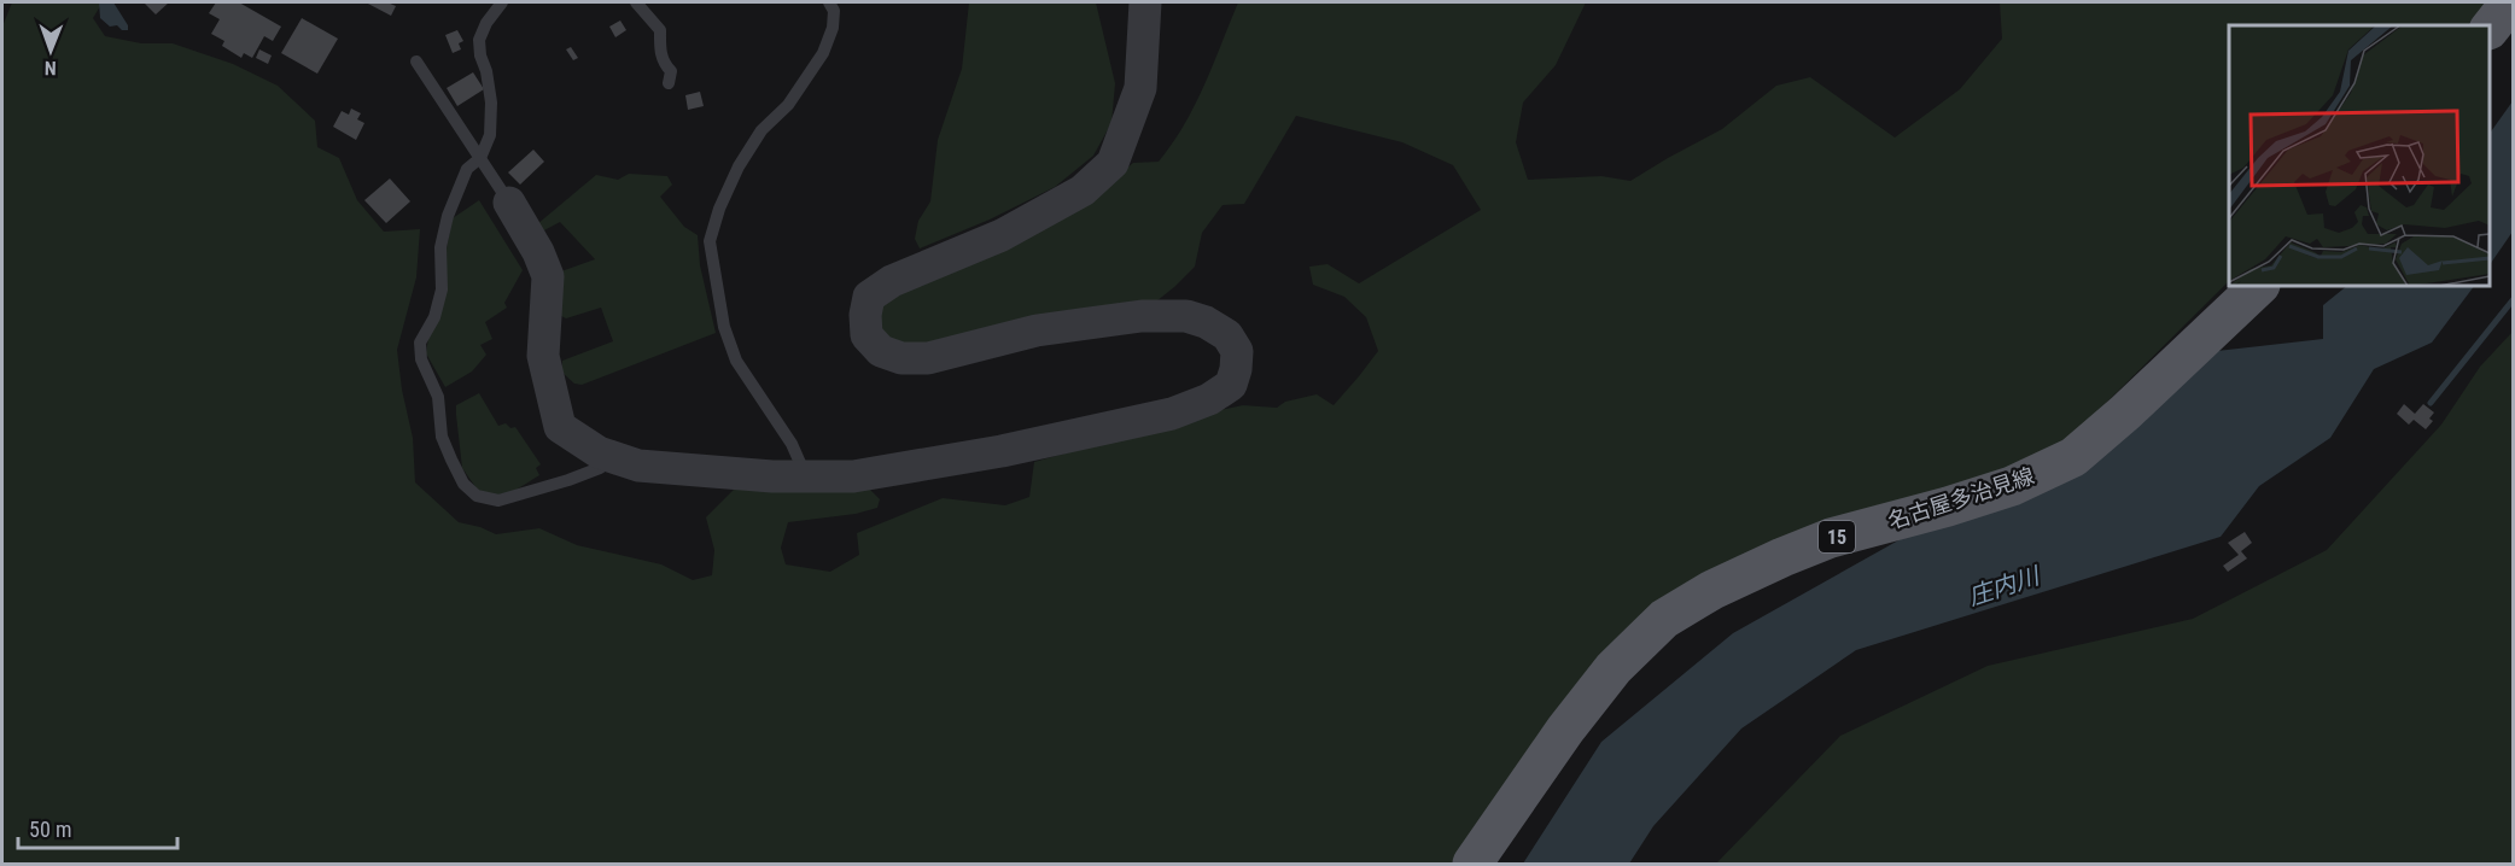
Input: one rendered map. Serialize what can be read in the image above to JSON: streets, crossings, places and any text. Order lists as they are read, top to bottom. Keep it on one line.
{"streets":{"main road":["名古屋多治見線","15"]},"water":["庄内川"],"scale_bar":"50 m","north":"bottom"}
